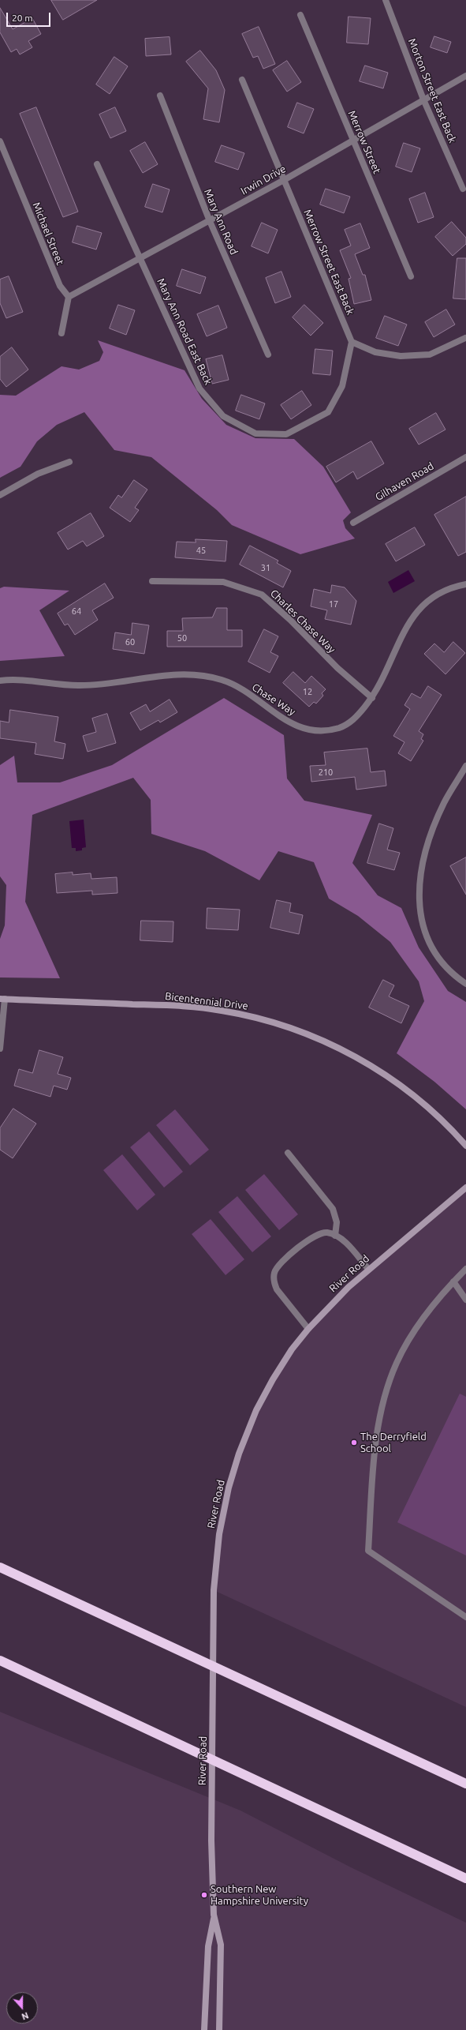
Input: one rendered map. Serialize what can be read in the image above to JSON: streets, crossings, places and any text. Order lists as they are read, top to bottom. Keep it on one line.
{"streets":{"street":["Morton Street East Back","Merrow Street","Irwin Drive","Mary Ann Road","Michael Street","Merrow Street East Back","Mary Ann Road East Back","Gilhaven Road","Charles Chase Way","Chase Way","Bicentennial Drive","River Road"]},"crossings":[["Morton Street East Back","Irwin Drive"],["Merrow Street","Irwin Drive"],["Irwin Drive","Mary Ann Road"],["Irwin Drive","Michael Street"],["Irwin Drive","Merrow Street East Back"],["Irwin Drive","Mary Ann Road East Back"],["Merrow Street East Back","Mary Ann Road East Back"],["Charles Chase Way","Chase Way"]],"places":["The Derryfield School","Southern New Hampshire University"],"house_numbers":["45","31","17","64","50","60","12","210"],"scale_bar":"20 m","north":"bottom"}
